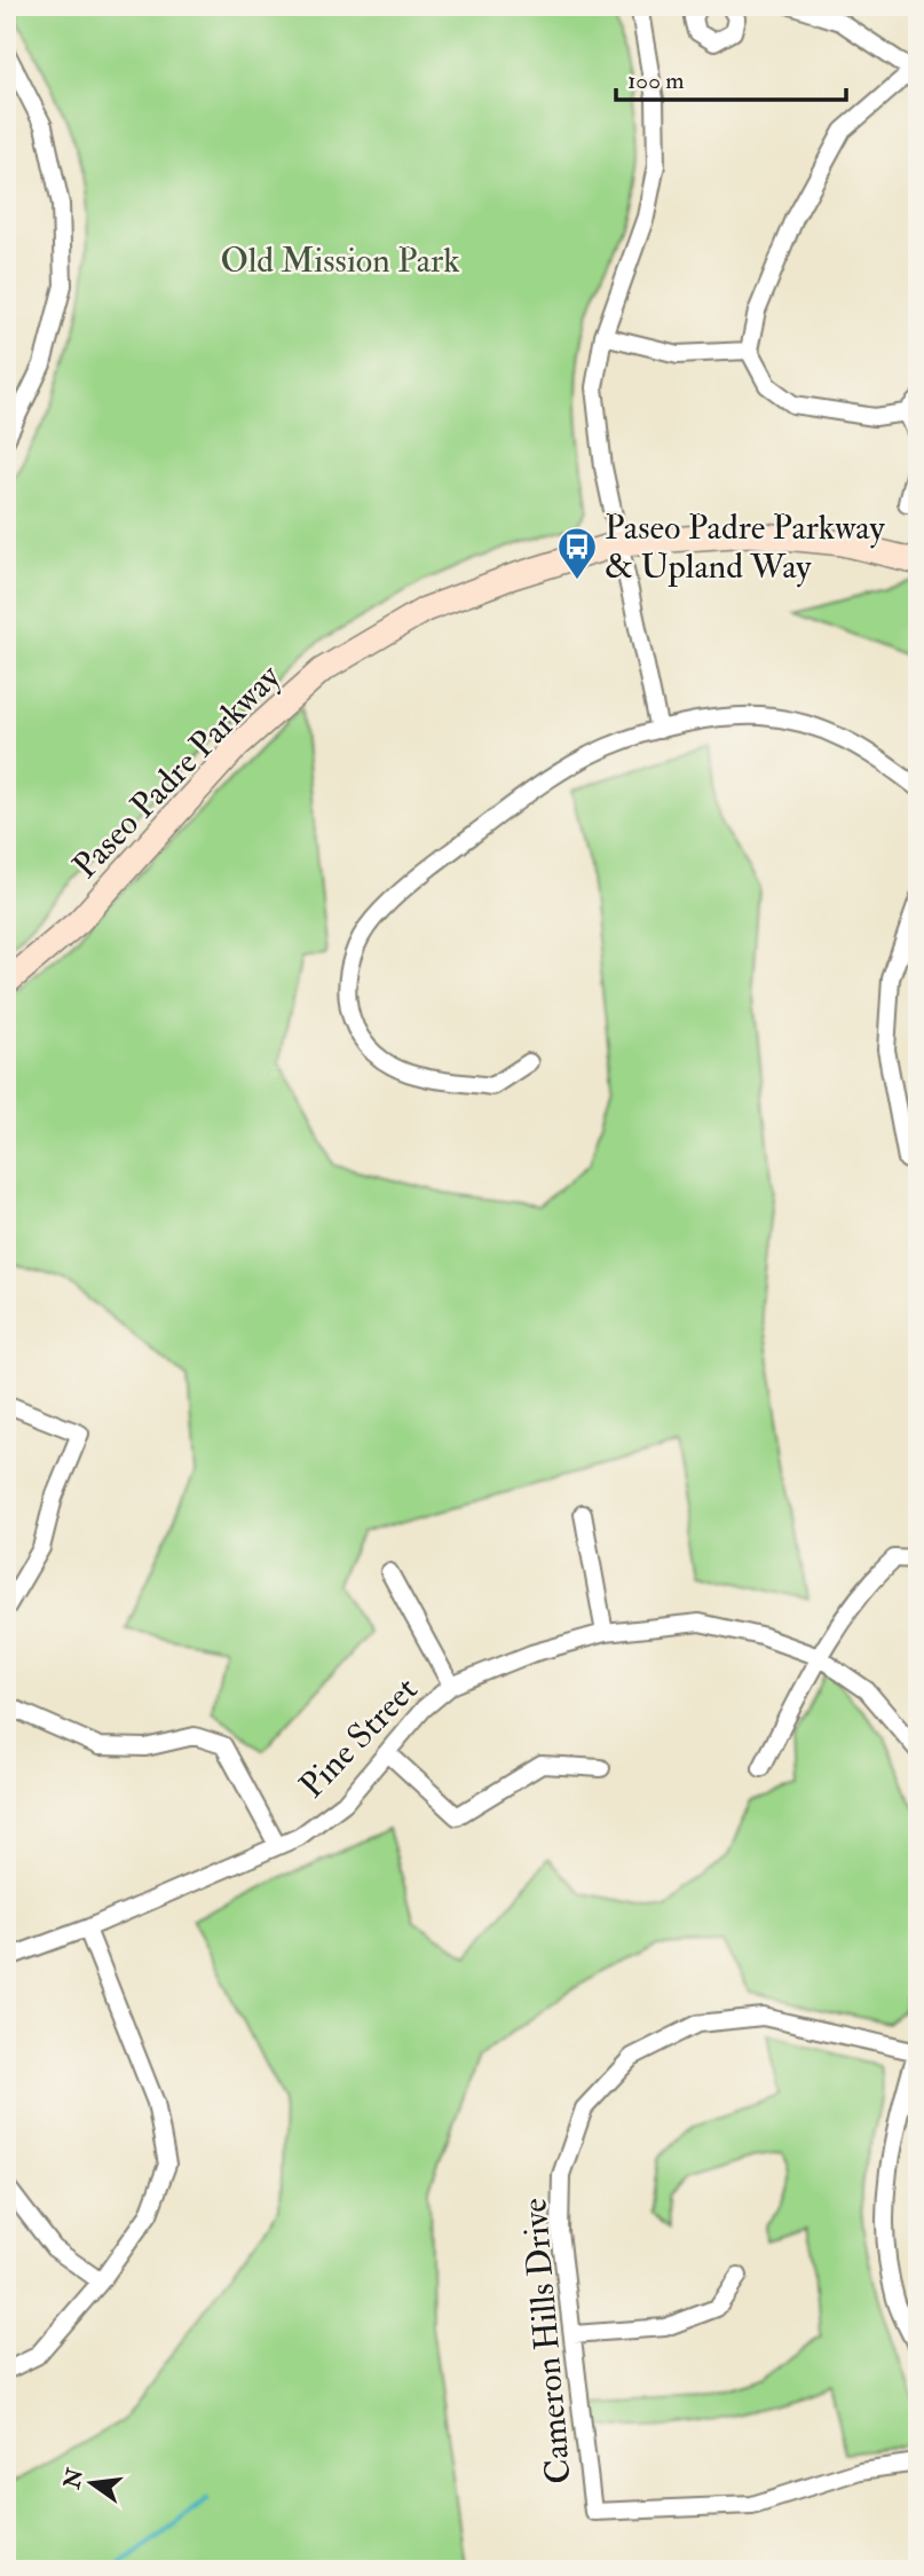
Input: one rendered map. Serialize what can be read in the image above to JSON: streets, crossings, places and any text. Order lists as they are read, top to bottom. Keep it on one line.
{"streets":{"main road":["Paseo Padre Parkway"],"street":["Pine Street","Cameron Hills Drive"]},"parks":["Old Mission Park"],"places":{"bus stop":["Paseo Padre Parkway & Upland Way"]},"scale_bar":"100 m","north":"left"}
